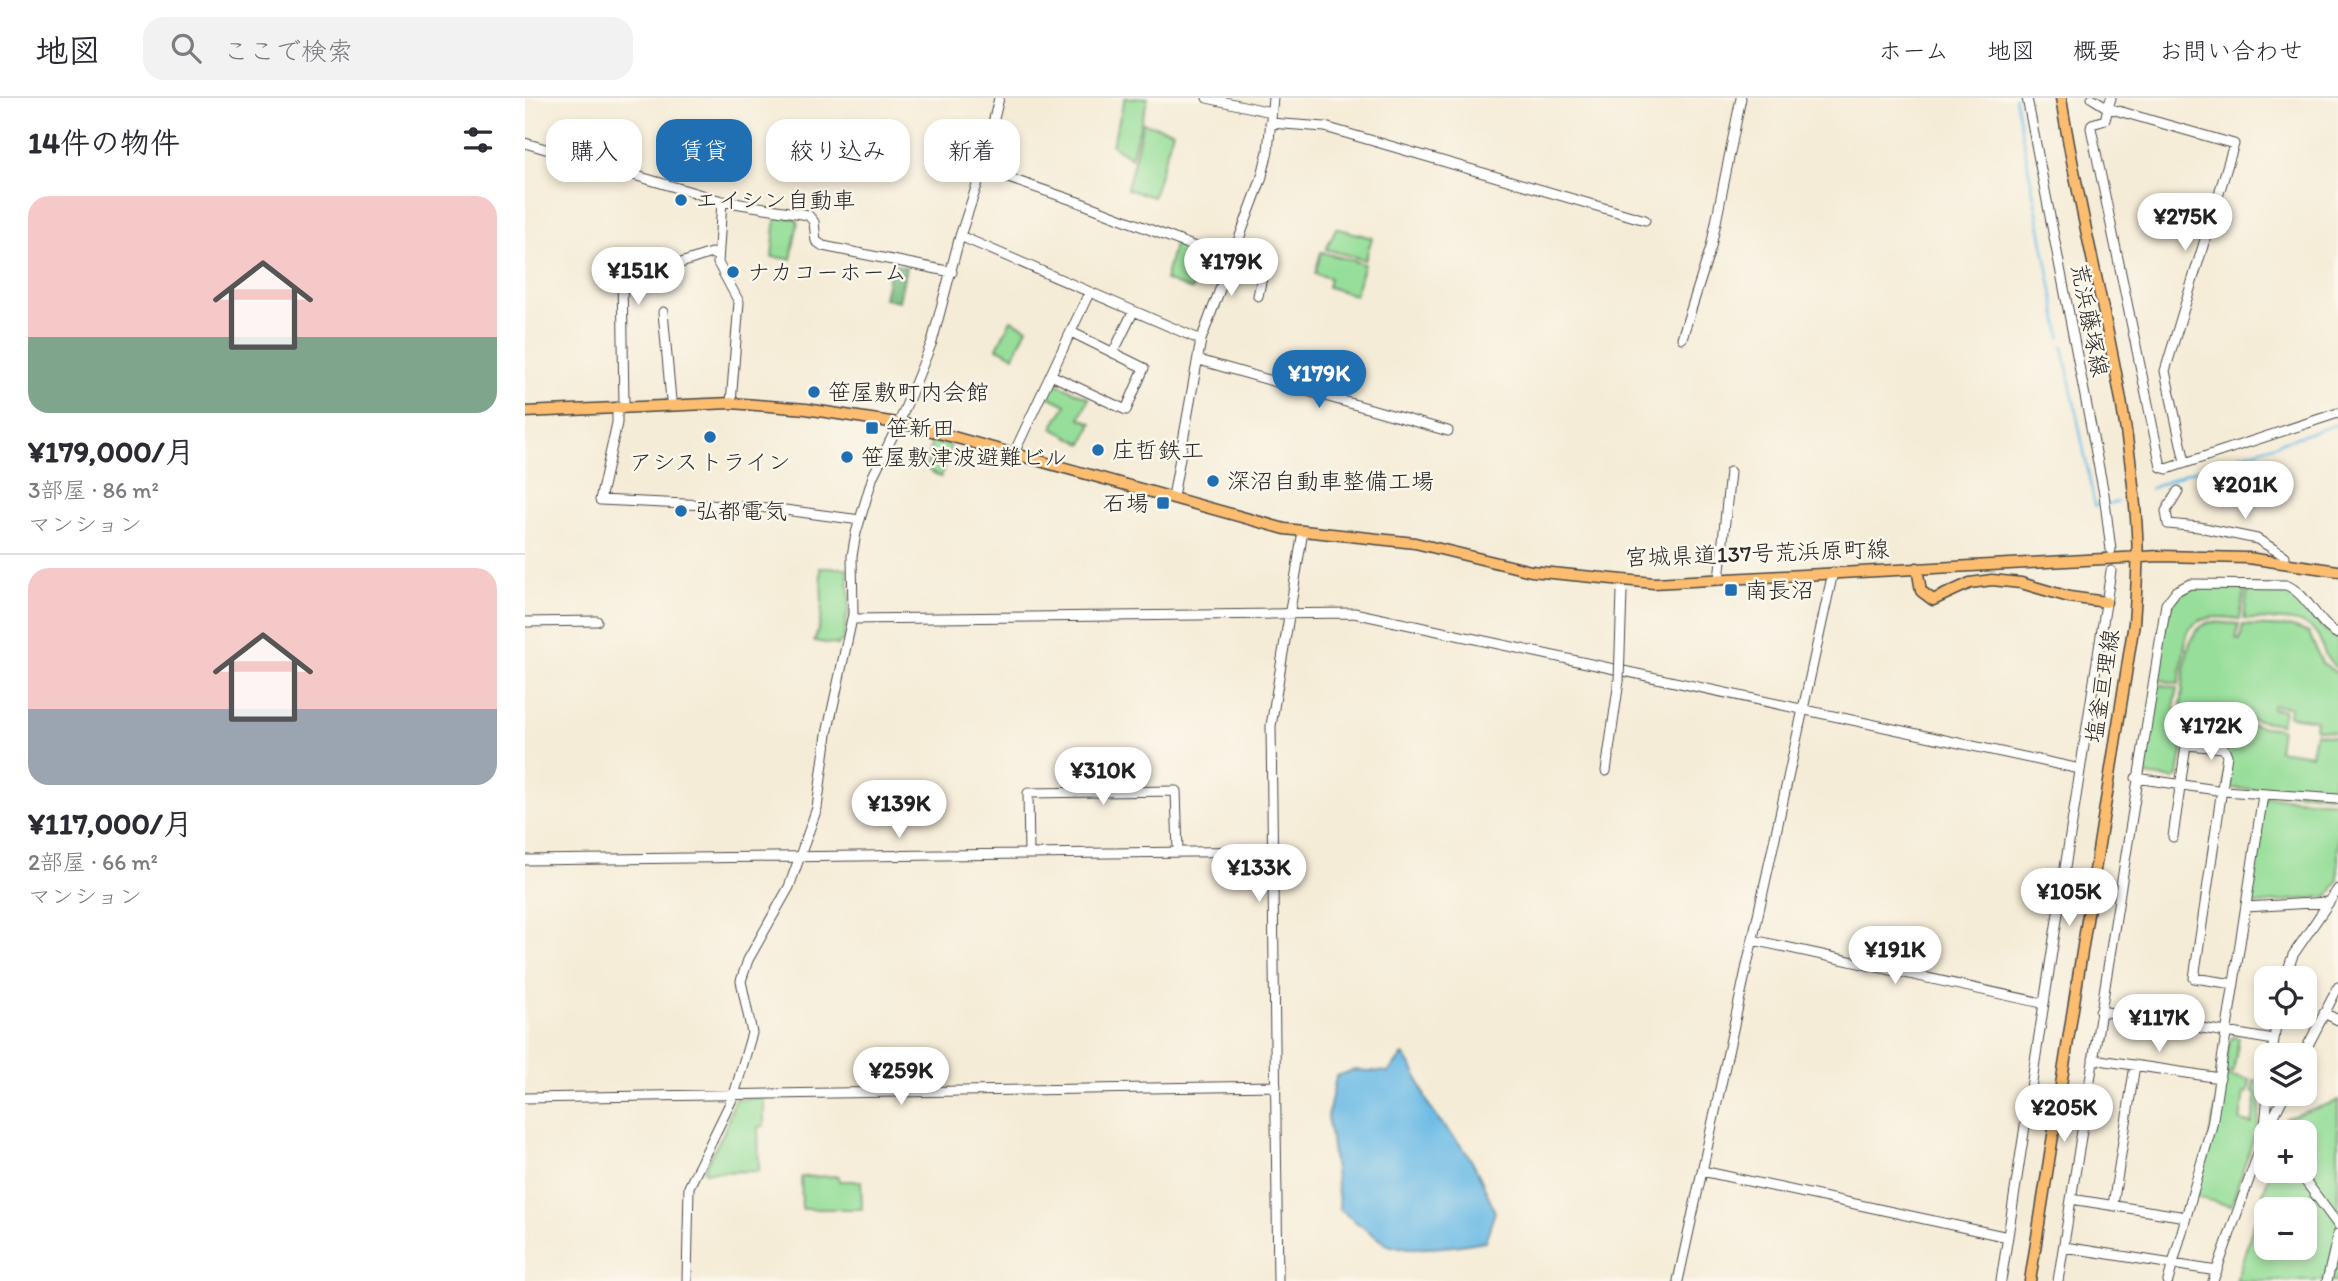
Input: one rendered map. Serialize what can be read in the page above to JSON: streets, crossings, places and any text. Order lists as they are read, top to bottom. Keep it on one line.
{"streets":{"main road":["宮城県道137号荒浜原町線","塩釜亘理線"],"street":["荒浜藤塚線"]},"crossings":[["宮城県道137号荒浜原町線","塩釜亘理線"]],"places":{"other":["エイシン自動車","ナカコーホーム","笹屋敷町内会館","アシストライン","庄哲鉄工","笹屋敷津波避難ビル","深沼自動車整備工場","弘都電気"],"transit":["笹新田","石場","南長沼"]},"page":{"header":"地図","search":"ここで検索","nav":["ホーム","地図","概要","お問い合わせ"],"heading":"14件の物件","chip":["購入","賃貸","絞り込み","新着"],"list":[{"name":"¥179,000/月","note":"3部屋 · 86 m² · マンション"},{"name":"¥117,000/月","note":"2部屋 · 66 m² · マンション"}],"price":["¥275K","¥179K","¥151K","¥179K","¥201K","¥172K","¥310K","¥139K","¥133K","¥105K","¥191K","¥117K","¥259K","¥205K"],"map_buttons":["+","−"]}}
